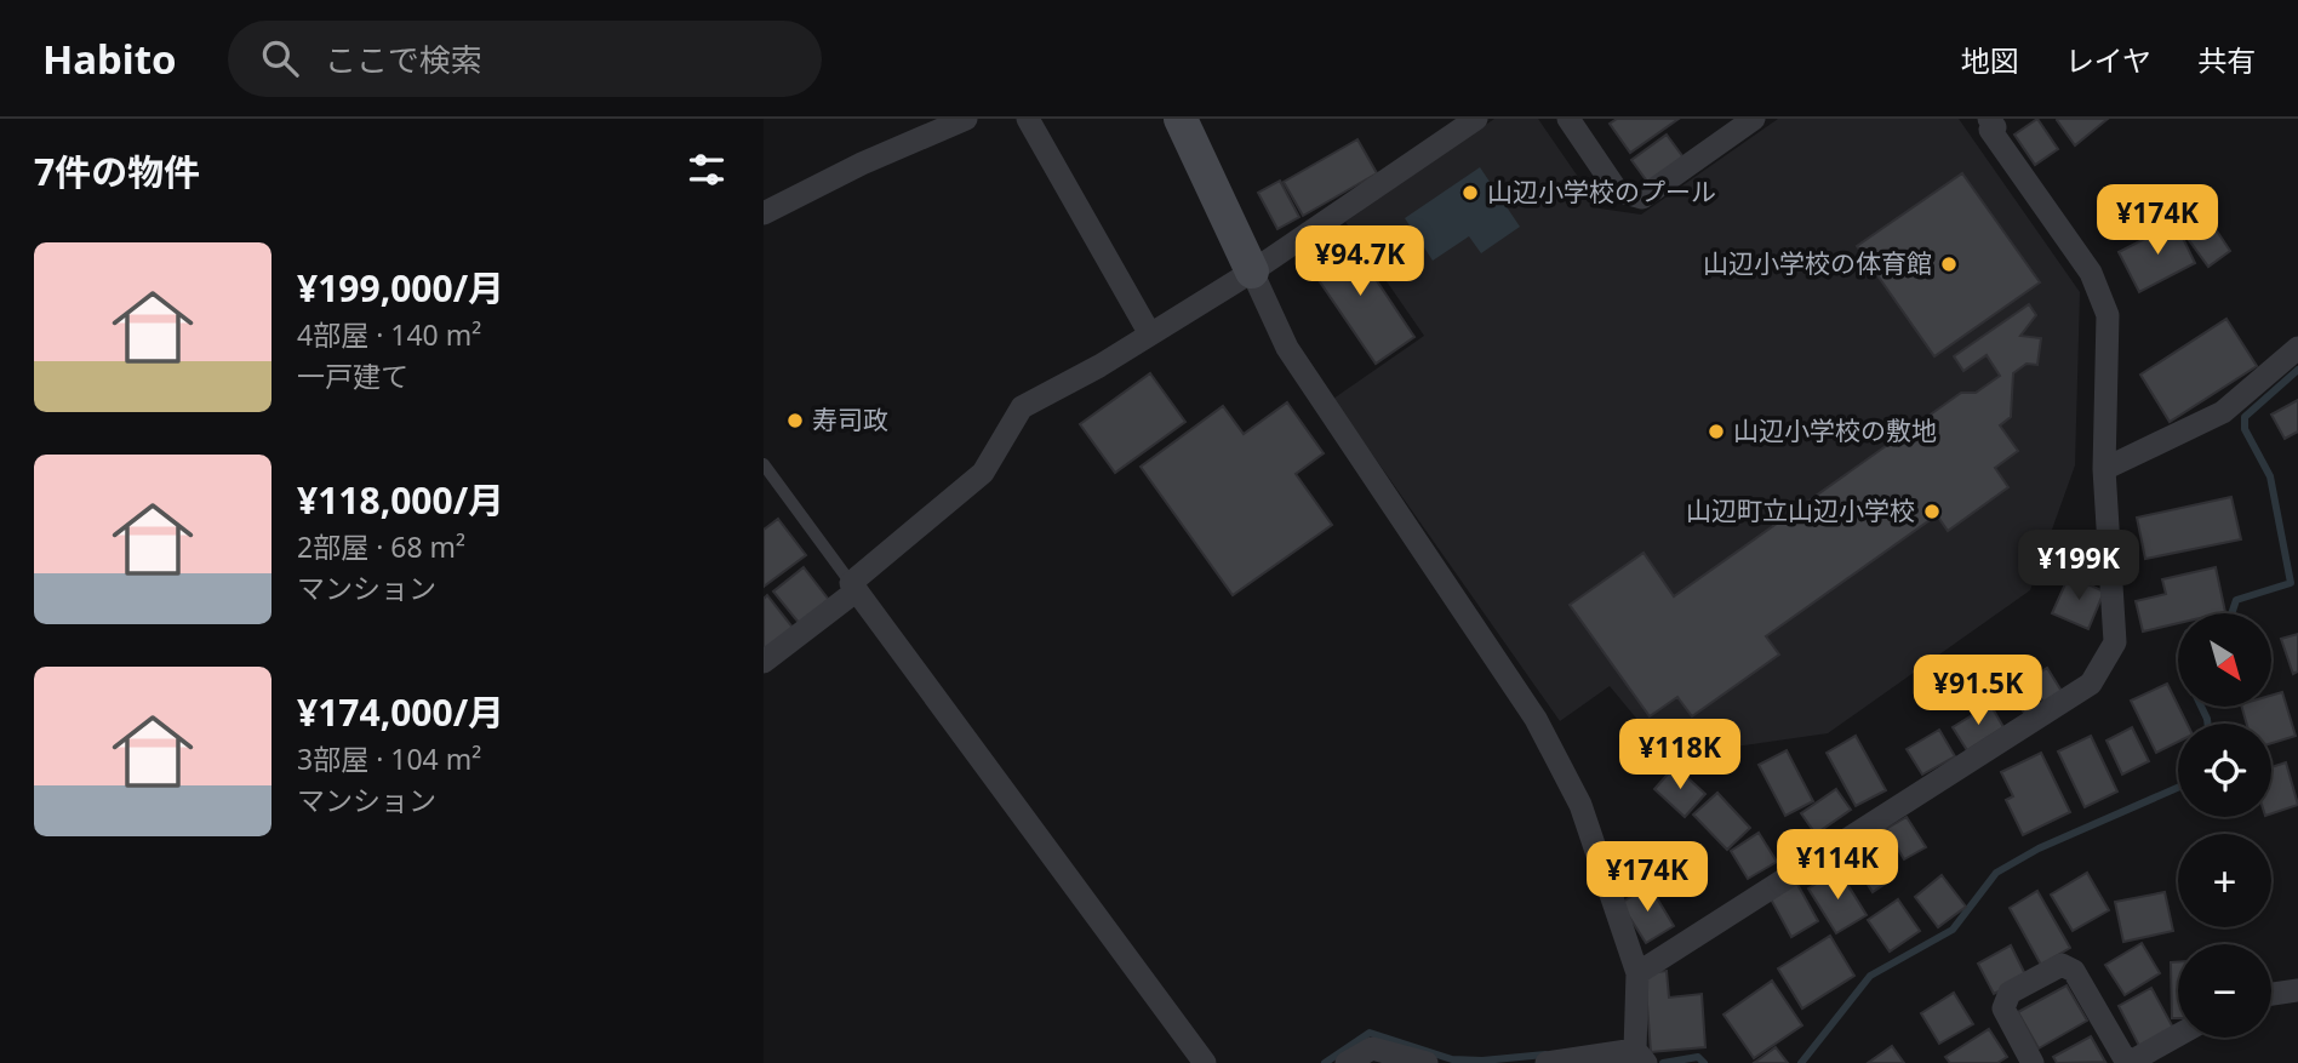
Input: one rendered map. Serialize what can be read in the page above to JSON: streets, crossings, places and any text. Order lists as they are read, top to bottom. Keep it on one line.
{"places":["山辺小学校のプール","山辺小学校の体育館","寿司政","山辺小学校の敷地","山辺町立山辺小学校"],"north":"bottom right","page":{"header":"Habito","search":"ここで検索","nav":["地図","レイヤ","共有"],"heading":"7件の物件","price":["¥174K","¥94.7K","¥199K","¥91.5K","¥118K","¥114K","¥174K"],"list":[{"name":"¥199,000/月","note":"4部屋 · 140 m² · 一戸建て"},{"name":"¥118,000/月","note":"2部屋 · 68 m² · マンション"},{"name":"¥174,000/月","note":"3部屋 · 104 m² · マンション"}],"map_buttons":["+","−"]}}
